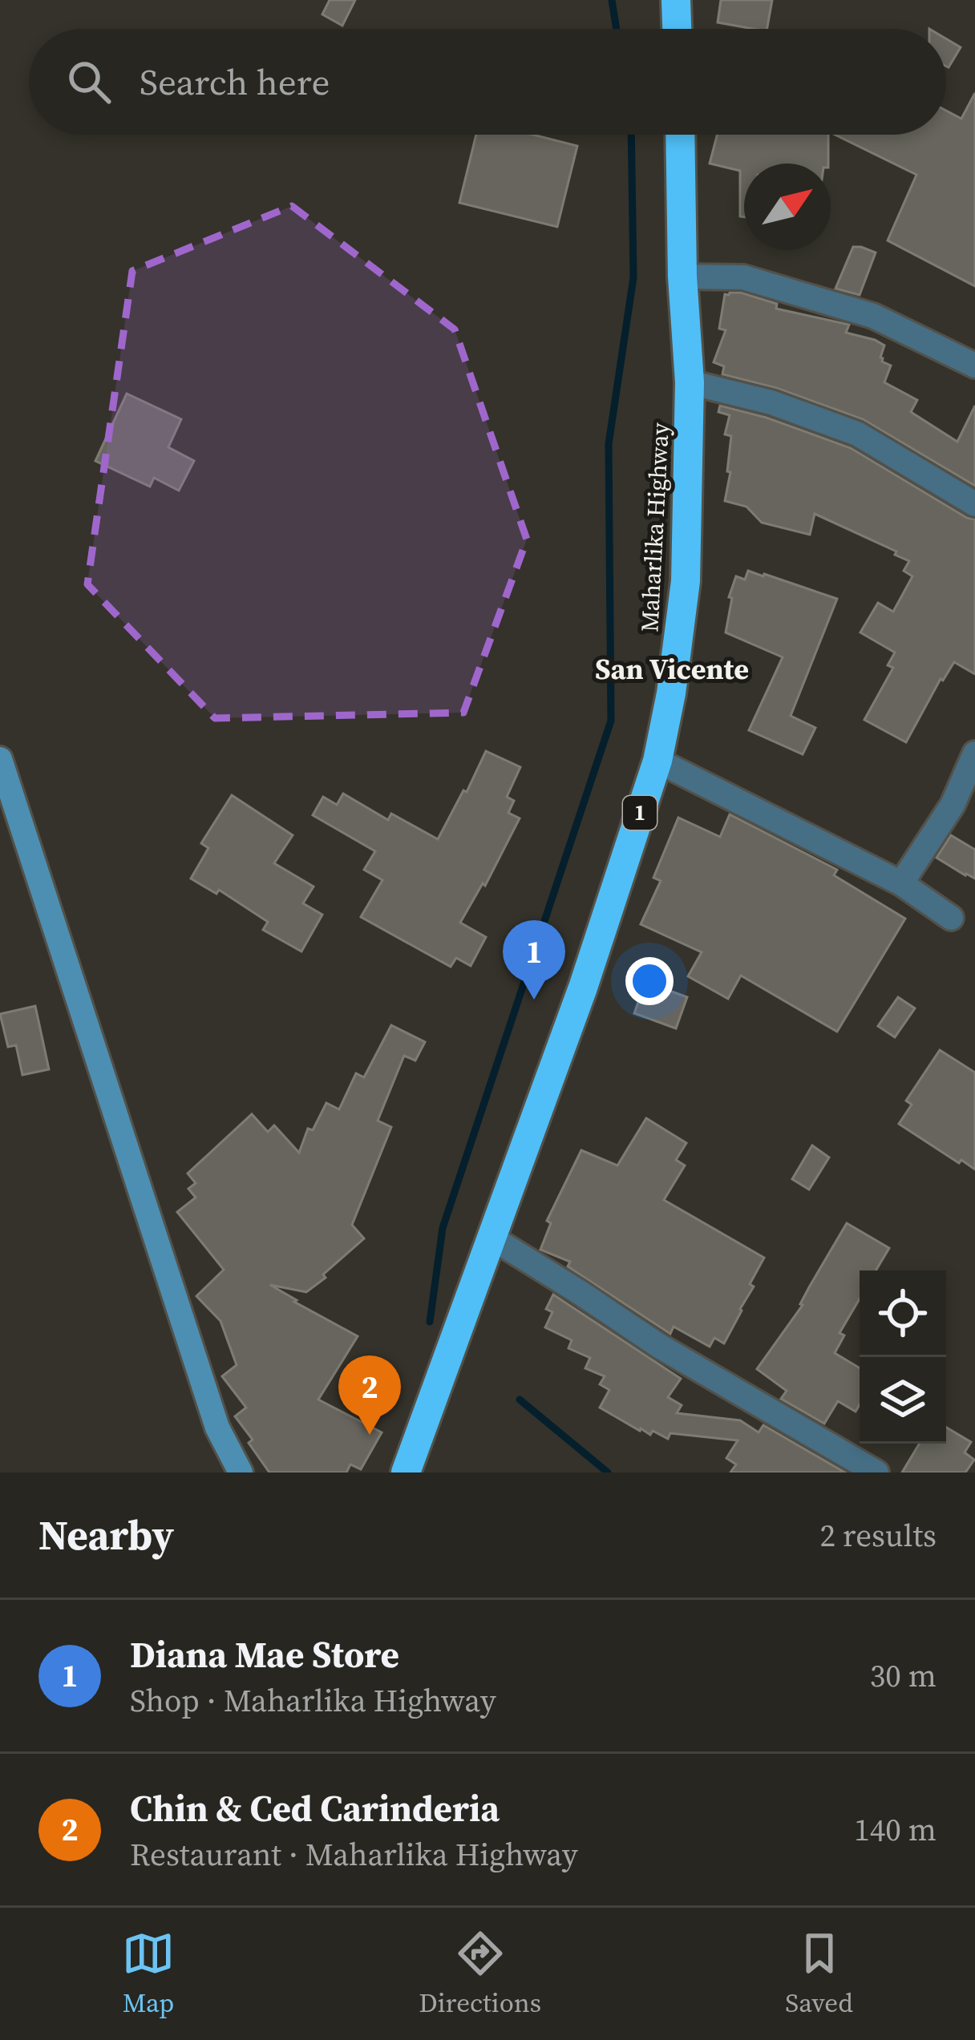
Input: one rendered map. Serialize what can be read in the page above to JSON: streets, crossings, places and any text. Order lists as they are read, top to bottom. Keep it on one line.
{"streets":{"highway":["Maharlika Highway","1"]},"districts":["San Vicente"],"north":"top right","page":{"search":"Search here","pins":["1","2"],"heading":["Nearby","2 results"],"list":[{"mark":"1","name":"Diana Mae Store","note":"Shop · Maharlika Highway","value":"30 m"},{"mark":"2","name":"Chin & Ced Carinderia","note":"Restaurant · Maharlika Highway","value":"140 m"}],"nav":["Map","Directions","Saved"]}}
